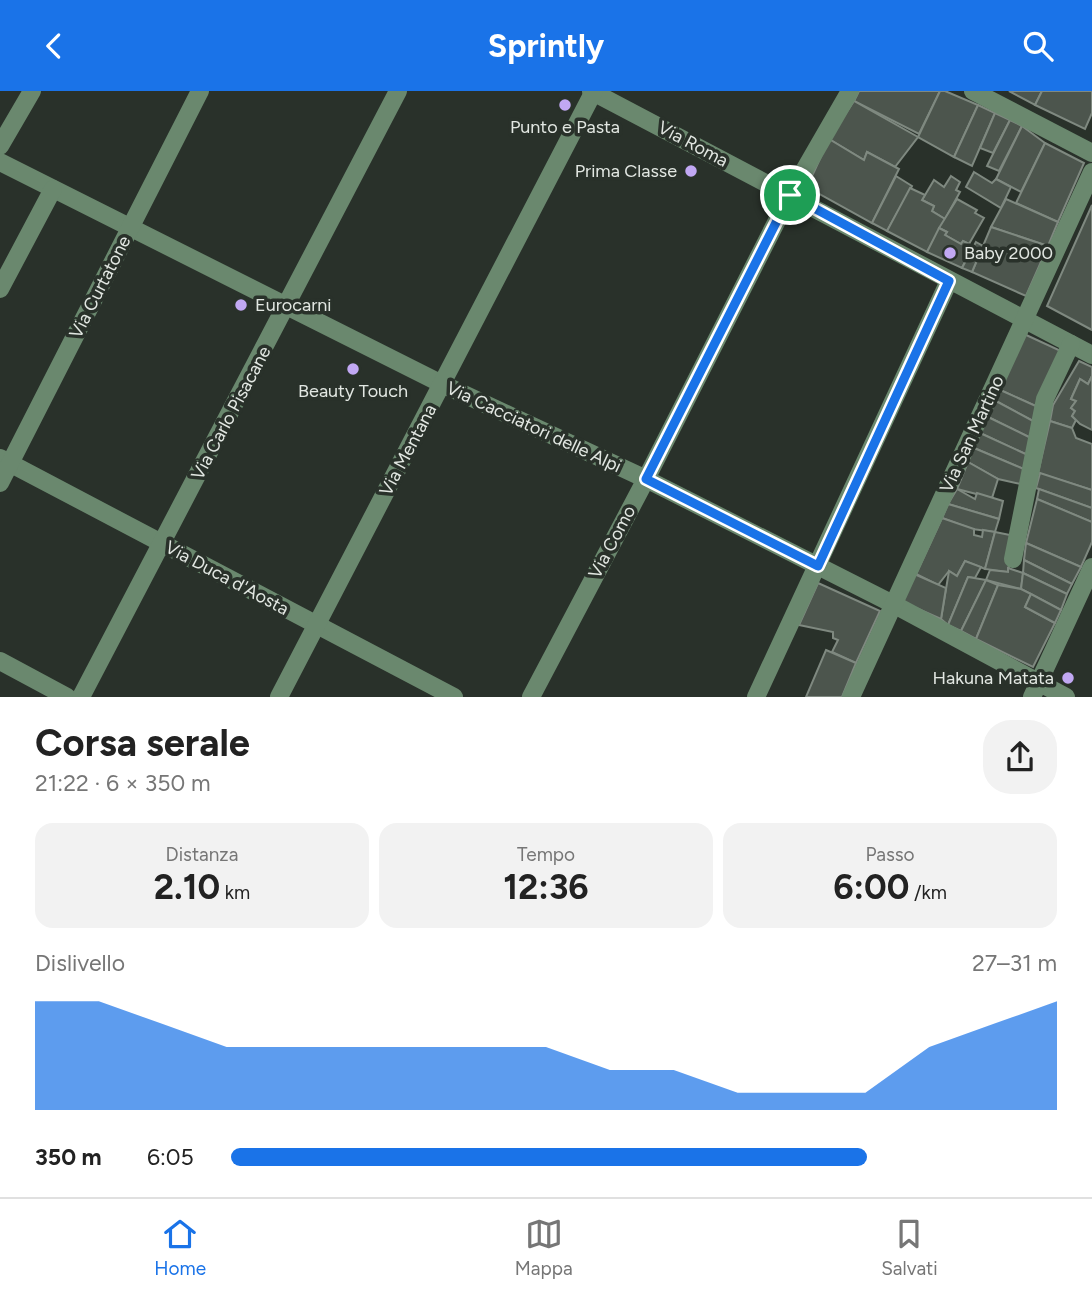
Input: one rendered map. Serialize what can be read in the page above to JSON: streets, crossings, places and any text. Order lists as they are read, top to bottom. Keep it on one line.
{"streets":{"street":["Via Roma","Via Curtatone","Via Carlo Pisacane","Via Cacciatori delle Alpi","Via San Martino","Via Mentana","Via Como","Via Duca d'Aosta"]},"crossings":[["Via Roma","Via San Martino"],["Via Roma","Via Mentana"],["Via Roma","Via Como"],["Via Curtatone","Via Cacciatori delle Alpi"],["Via Curtatone","Via Duca d'Aosta"],["Via Carlo Pisacane","Via Cacciatori delle Alpi"],["Via Carlo Pisacane","Via Duca d'Aosta"],["Via Cacciatori delle Alpi","Via San Martino"],["Via Cacciatori delle Alpi","Via Mentana"],["Via Cacciatori delle Alpi","Via Como"],["Via Mentana","Via Duca d'Aosta"]],"places":["Punto e Pasta","Prima Classe","Baby 2000","Eurocarni","Beauty Touch","Hakuna Matata"],"page":{"header":"Sprintly","heading":["Corsa serale","21:22 · 6 × 350 m"],"stats":[["Distanza","2.10 km"],["Tempo","12:36"],["Passo","6:00 /km"]],"chart":["Dislivello","27–31 m"],"list":[{"name":"350 m","note":"6:05"}],"tabs":["Home","Mappa","Salvati"]}}
